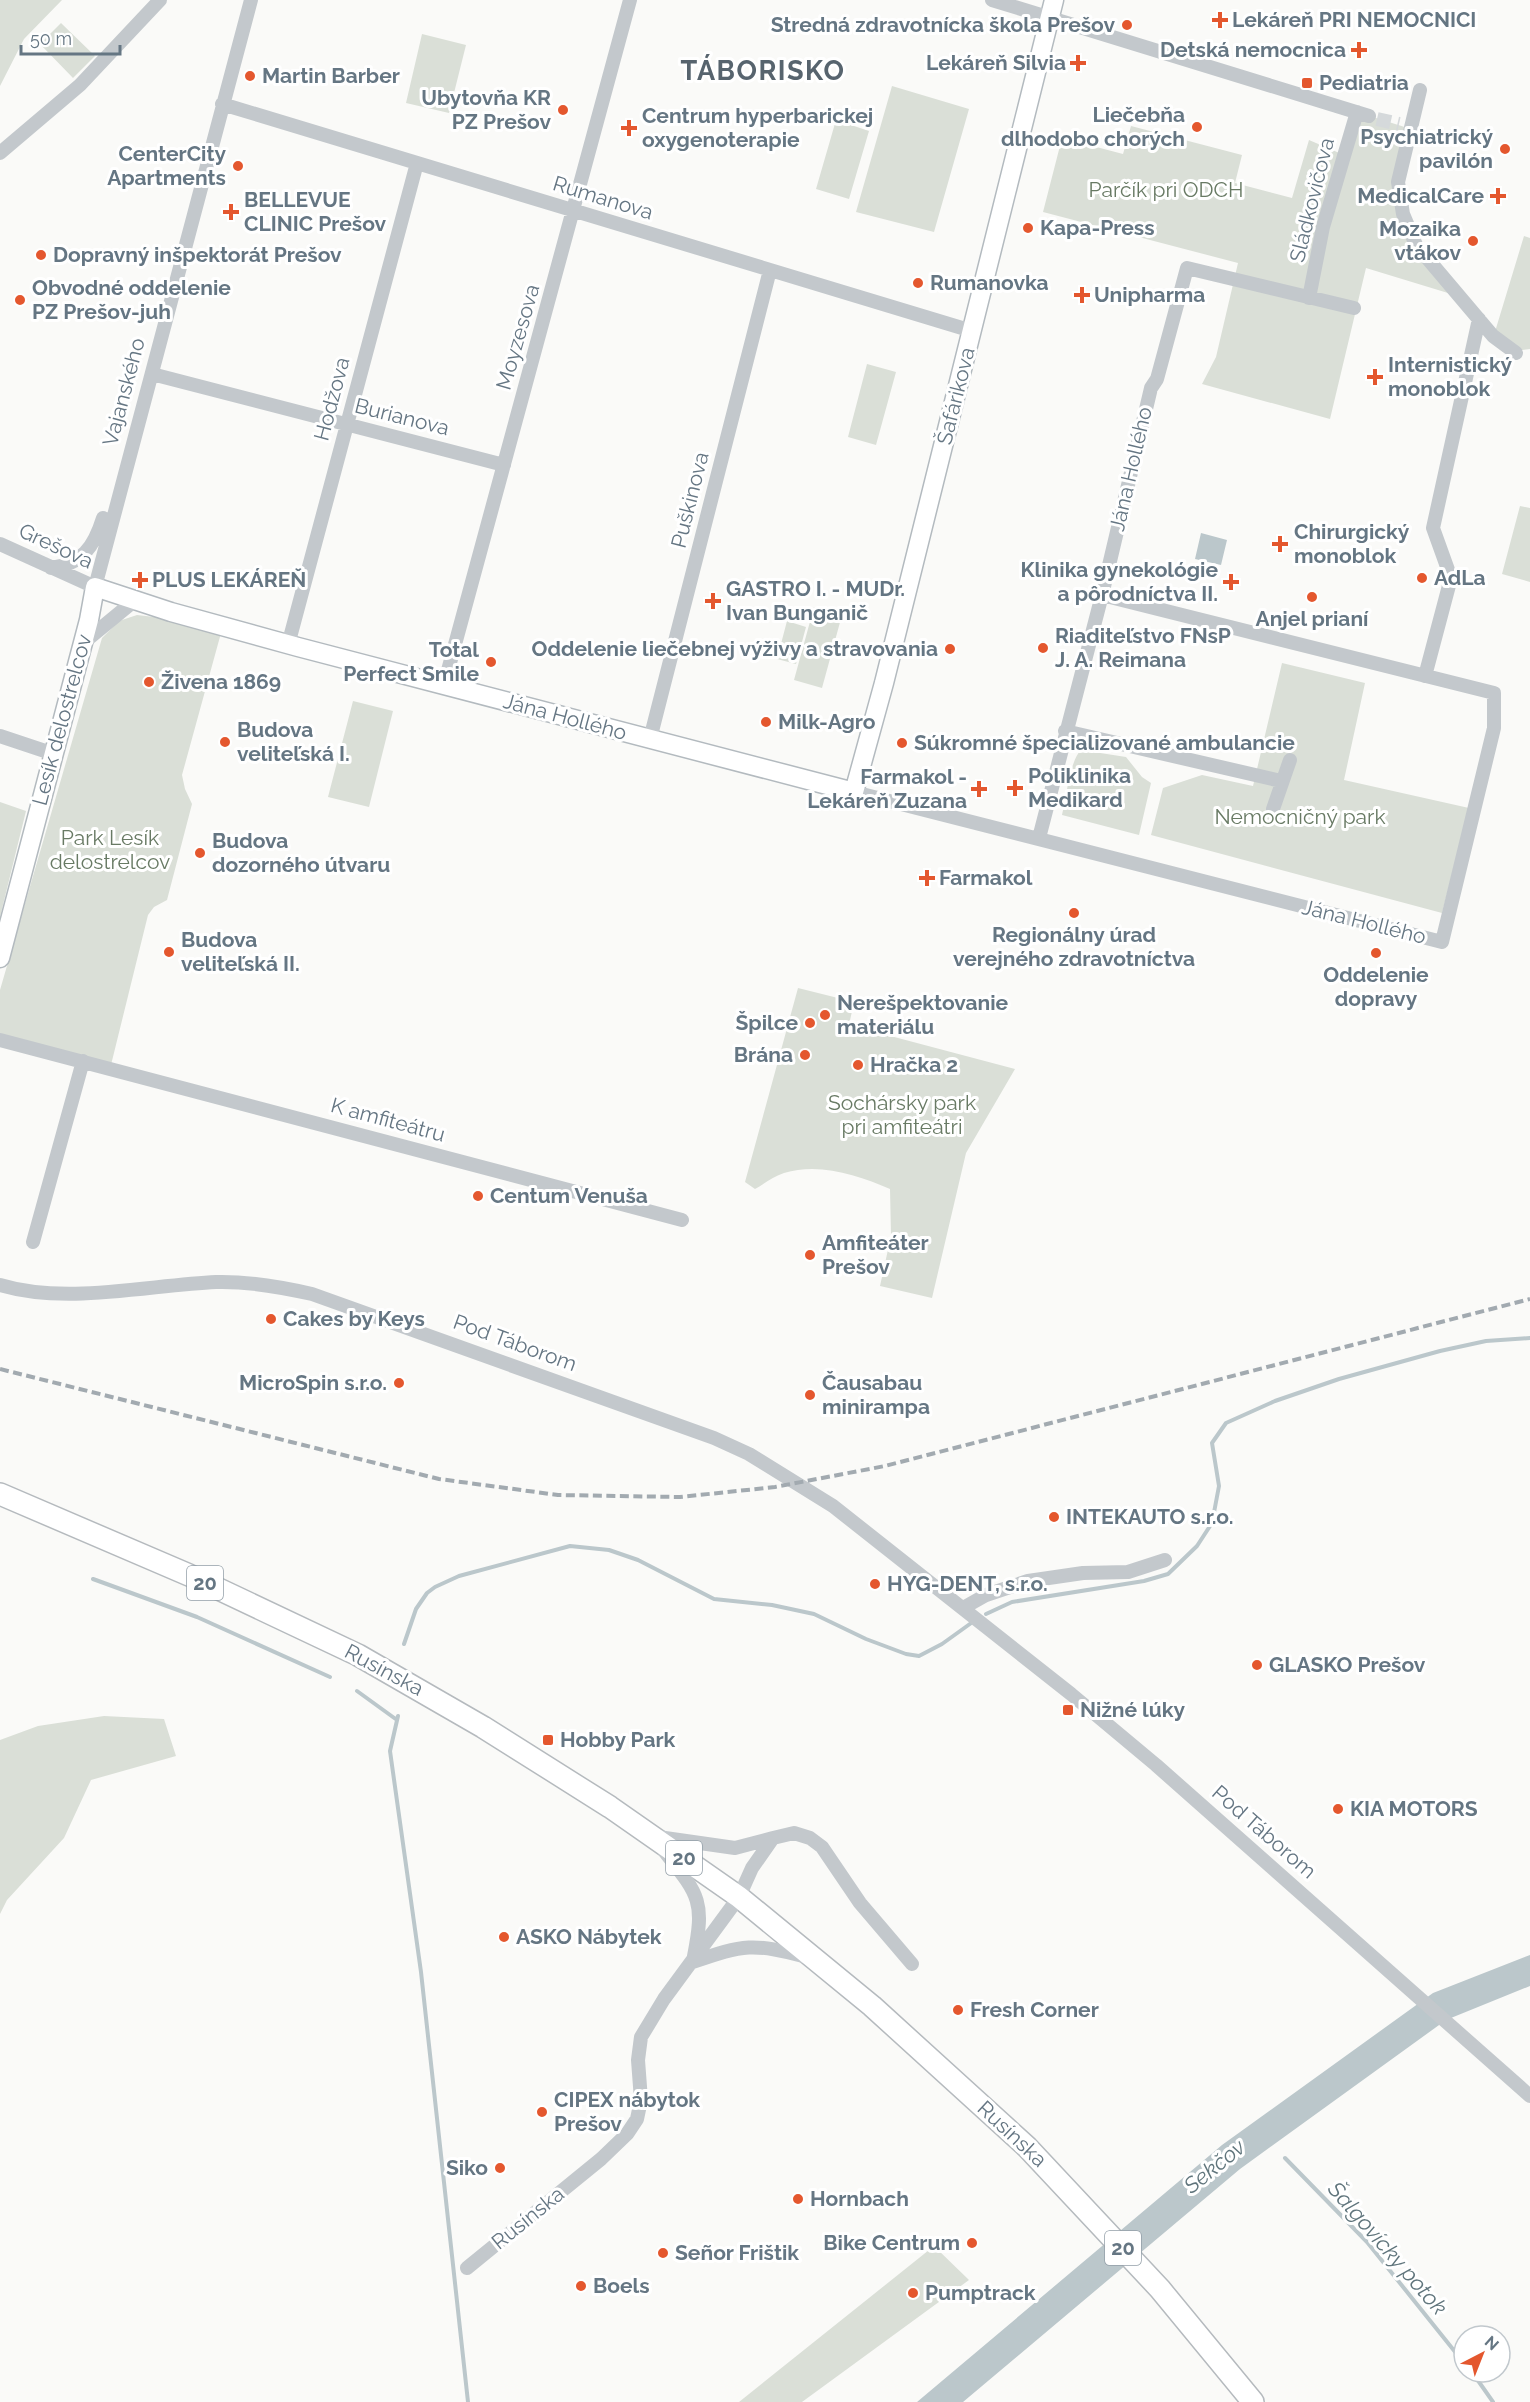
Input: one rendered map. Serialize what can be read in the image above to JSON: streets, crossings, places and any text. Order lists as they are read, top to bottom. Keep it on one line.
{"streets":{"main road":["20","Rusínska"],"street":["Rumanova","Sládkovičova","Moyzesova","Vajanského","Šafárikova","Hodžova","Burianova","Jána Hollého","Puškinova","Grešova","Lesík delostrelcov","K amfiteátru","Pod Táborom"]},"crossings":[["Rumanova","Moyzesova"],["Rumanova","Vajanského"],["Rumanova","Šafárikova"],["Rumanova","Hodžova"],["Rumanova","Puškinova"],["Sládkovičova","Šafárikova"],["Sládkovičova","Jána Hollého"],["Moyzesova","Burianova"],["Moyzesova","Jána Hollého"],["Vajanského","Burianova"],["Vajanského","Jána Hollého"],["Vajanského","Grešova"],["Vajanského","Lesík delostrelcov"],["Šafárikova","Jána Hollého"],["Hodžova","Burianova"],["Hodžova","Jána Hollého"],["Jána Hollého","Puškinova"],["Jána Hollého","Grešova"],["Jána Hollého","Lesík delostrelcov"],["Grešova","Lesík delostrelcov"]],"districts":["TÁBORISKO"],"water":["Sekčov","Šalgovícky potok"],"parks":["Parčík pri ODCH","Nemocničný park","Park Lesík delostrelcov","Sochársky park pri amfiteátri"],"places":{"health":["Lekáreň PRI NEMOCNICI","Detská nemocnica","Lekáreň Silvia","Centrum hyperbarickej oxygenoterapie","MedicalCare","BELLEVUE CLINIC Prešov","Unipharma","Internistický monoblok","Chirurgický monoblok","PLUS LEKÁREŇ","Klinika gynekológie a pôrodníctva II.","GASTRO I. - MUDr. Ivan Bunganič","Poliklinika Medikard","Farmakol - Lekáreň Zuzana","Farmakol"],"other":["Stredná zdravotnícka škola Prešov","Martin Barber","Ubytovňa KR PZ Prešov","Liečebňa dlhodobo chorých","Psychiatrický pavilón","CenterCity Apartments","Kapa-Press","Mozaika vtákov","Dopravný inšpektorát Prešov","Rumanovka","Obvodné oddelenie PZ Prešov-juh","AdLa","Anjel prianí","Riaditeľstvo FNsP J. A. Reimana","Oddelenie liečebnej výživy a stravovania","Total Perfect Smile","Živena 1869","Milk-Agro","Budova veliteľská I.","Súkromné špecializované ambulancie","Budova dozorného útvaru","Regionálny úrad verejného zdravotníctva","Budova veliteľská II.","Oddelenie dopravy","Nerešpektovanie materiálu","Špilce","Brána","Hračka 2","Centum Venuša","Amfiteáter Prešov","Cakes by Keys","MicroSpin s.r.o.","Čausabau minirampa","INTEKAUTO s.r.o.","HYG-DENT, s.r.o.","GLASKO Prešov","KIA MOTORS","ASKO Nábytek","Fresh Corner","CIPEX nábytok Prešov","Siko","Hornbach","Bike Centrum","Señor Frištik","Boels","Pumptrack"],"transit":["Pediatria","Nižné lúky","Hobby Park"]},"scale_bar":"50 m","north":"top right"}
